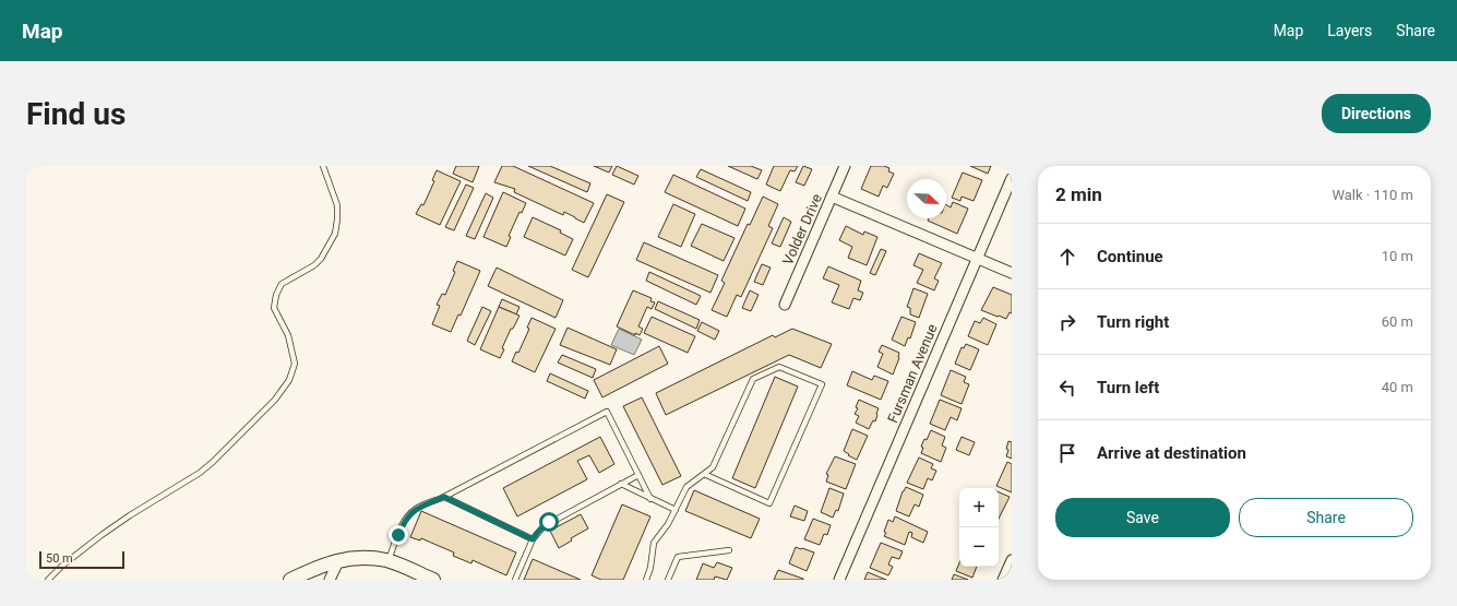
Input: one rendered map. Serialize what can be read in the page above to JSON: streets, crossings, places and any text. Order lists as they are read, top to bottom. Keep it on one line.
{"streets":{"street":["Volder Drive","Fursman Avenue"]},"scale_bar":"50 m","north":"bottom right","page":{"header":"Map","nav":["Map","Layers","Share"],"buttons":["Directions",["Save","Share"]],"title":"Find us","heading":["2 min","Walk · 110 m"],"list":[["Continue","10 m"],["Turn right","60 m"],["Turn left","40 m"],"Arrive at destination"],"map_buttons":["+","−"],"scale":"50 m"}}
